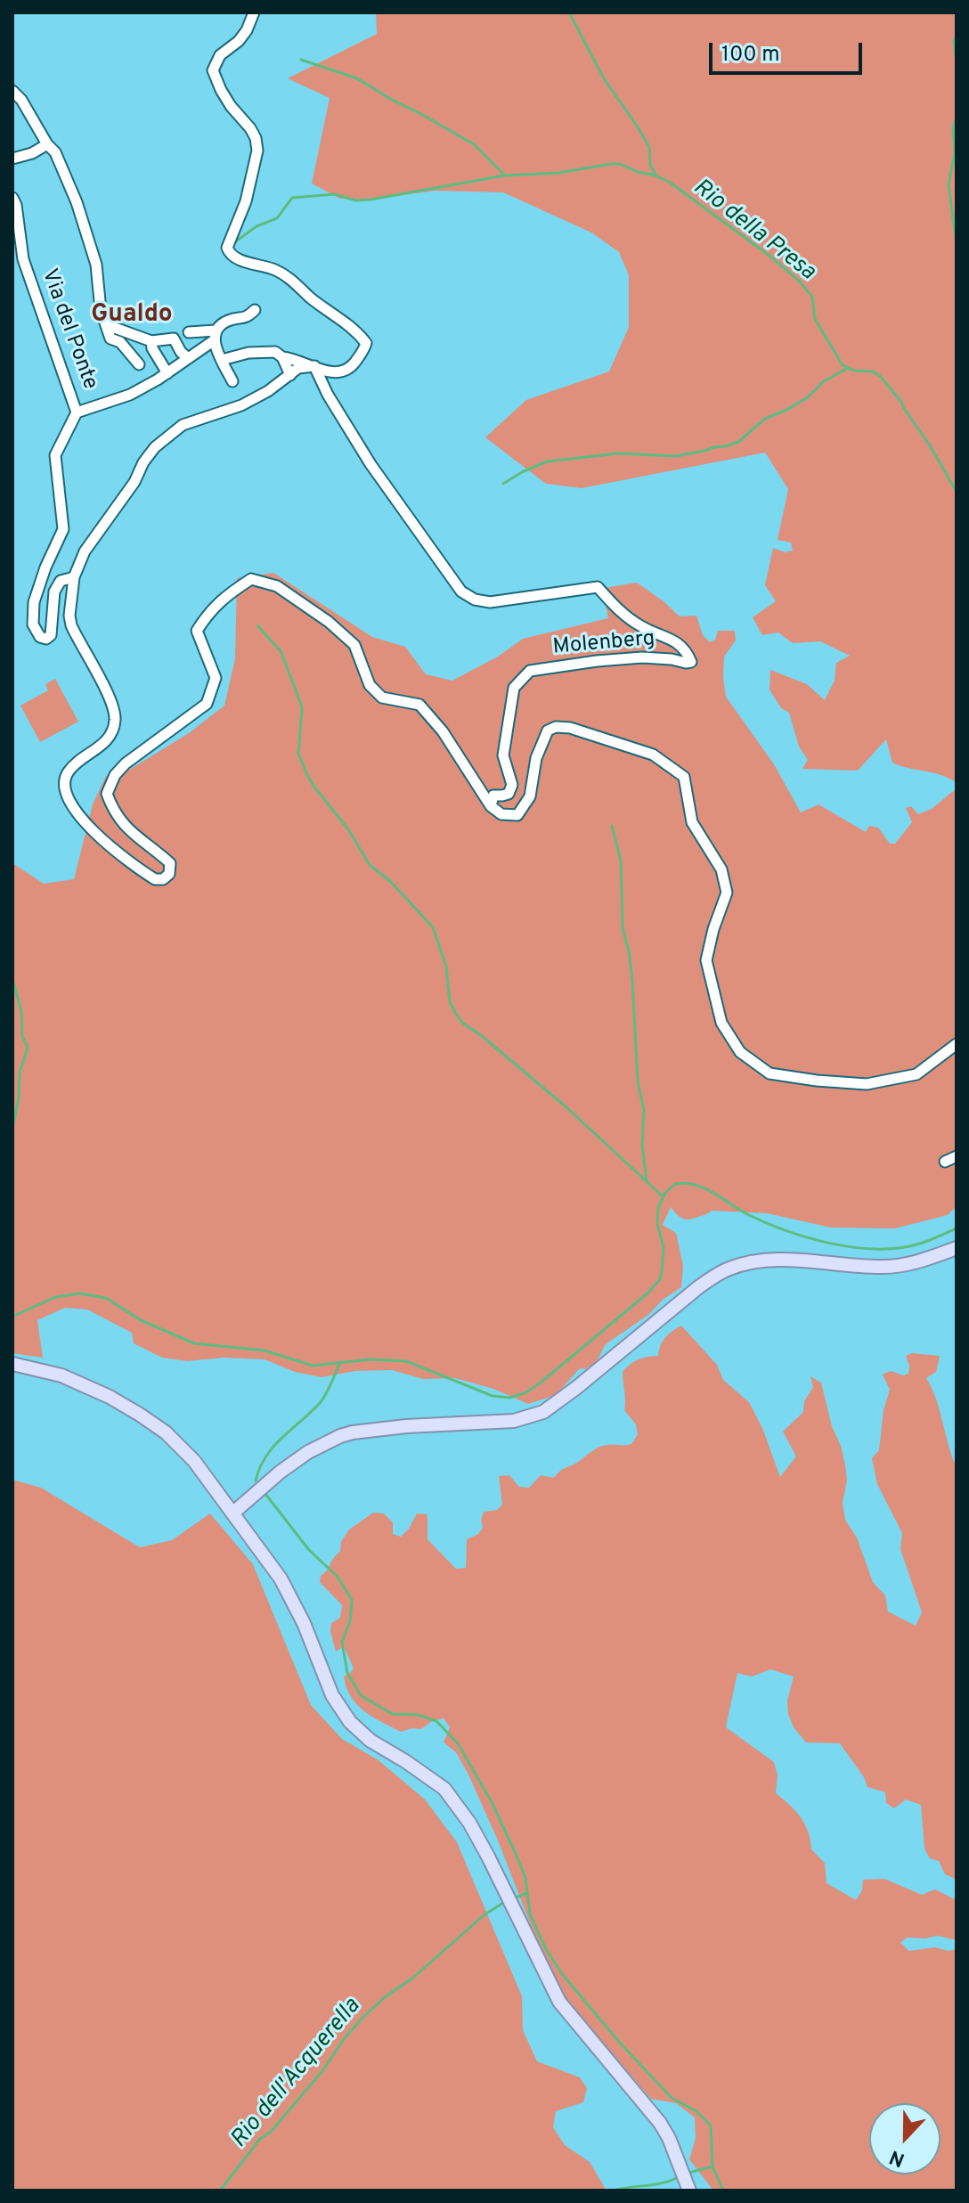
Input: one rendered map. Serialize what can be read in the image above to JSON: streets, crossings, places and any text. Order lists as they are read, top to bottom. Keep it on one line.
{"streets":{"street":["Via del Ponte","Molenberg"]},"districts":["Gualdo"],"water":["Rio della Presa","Rio dell'Acquerella"],"scale_bar":"100 m","north":"bottom"}
